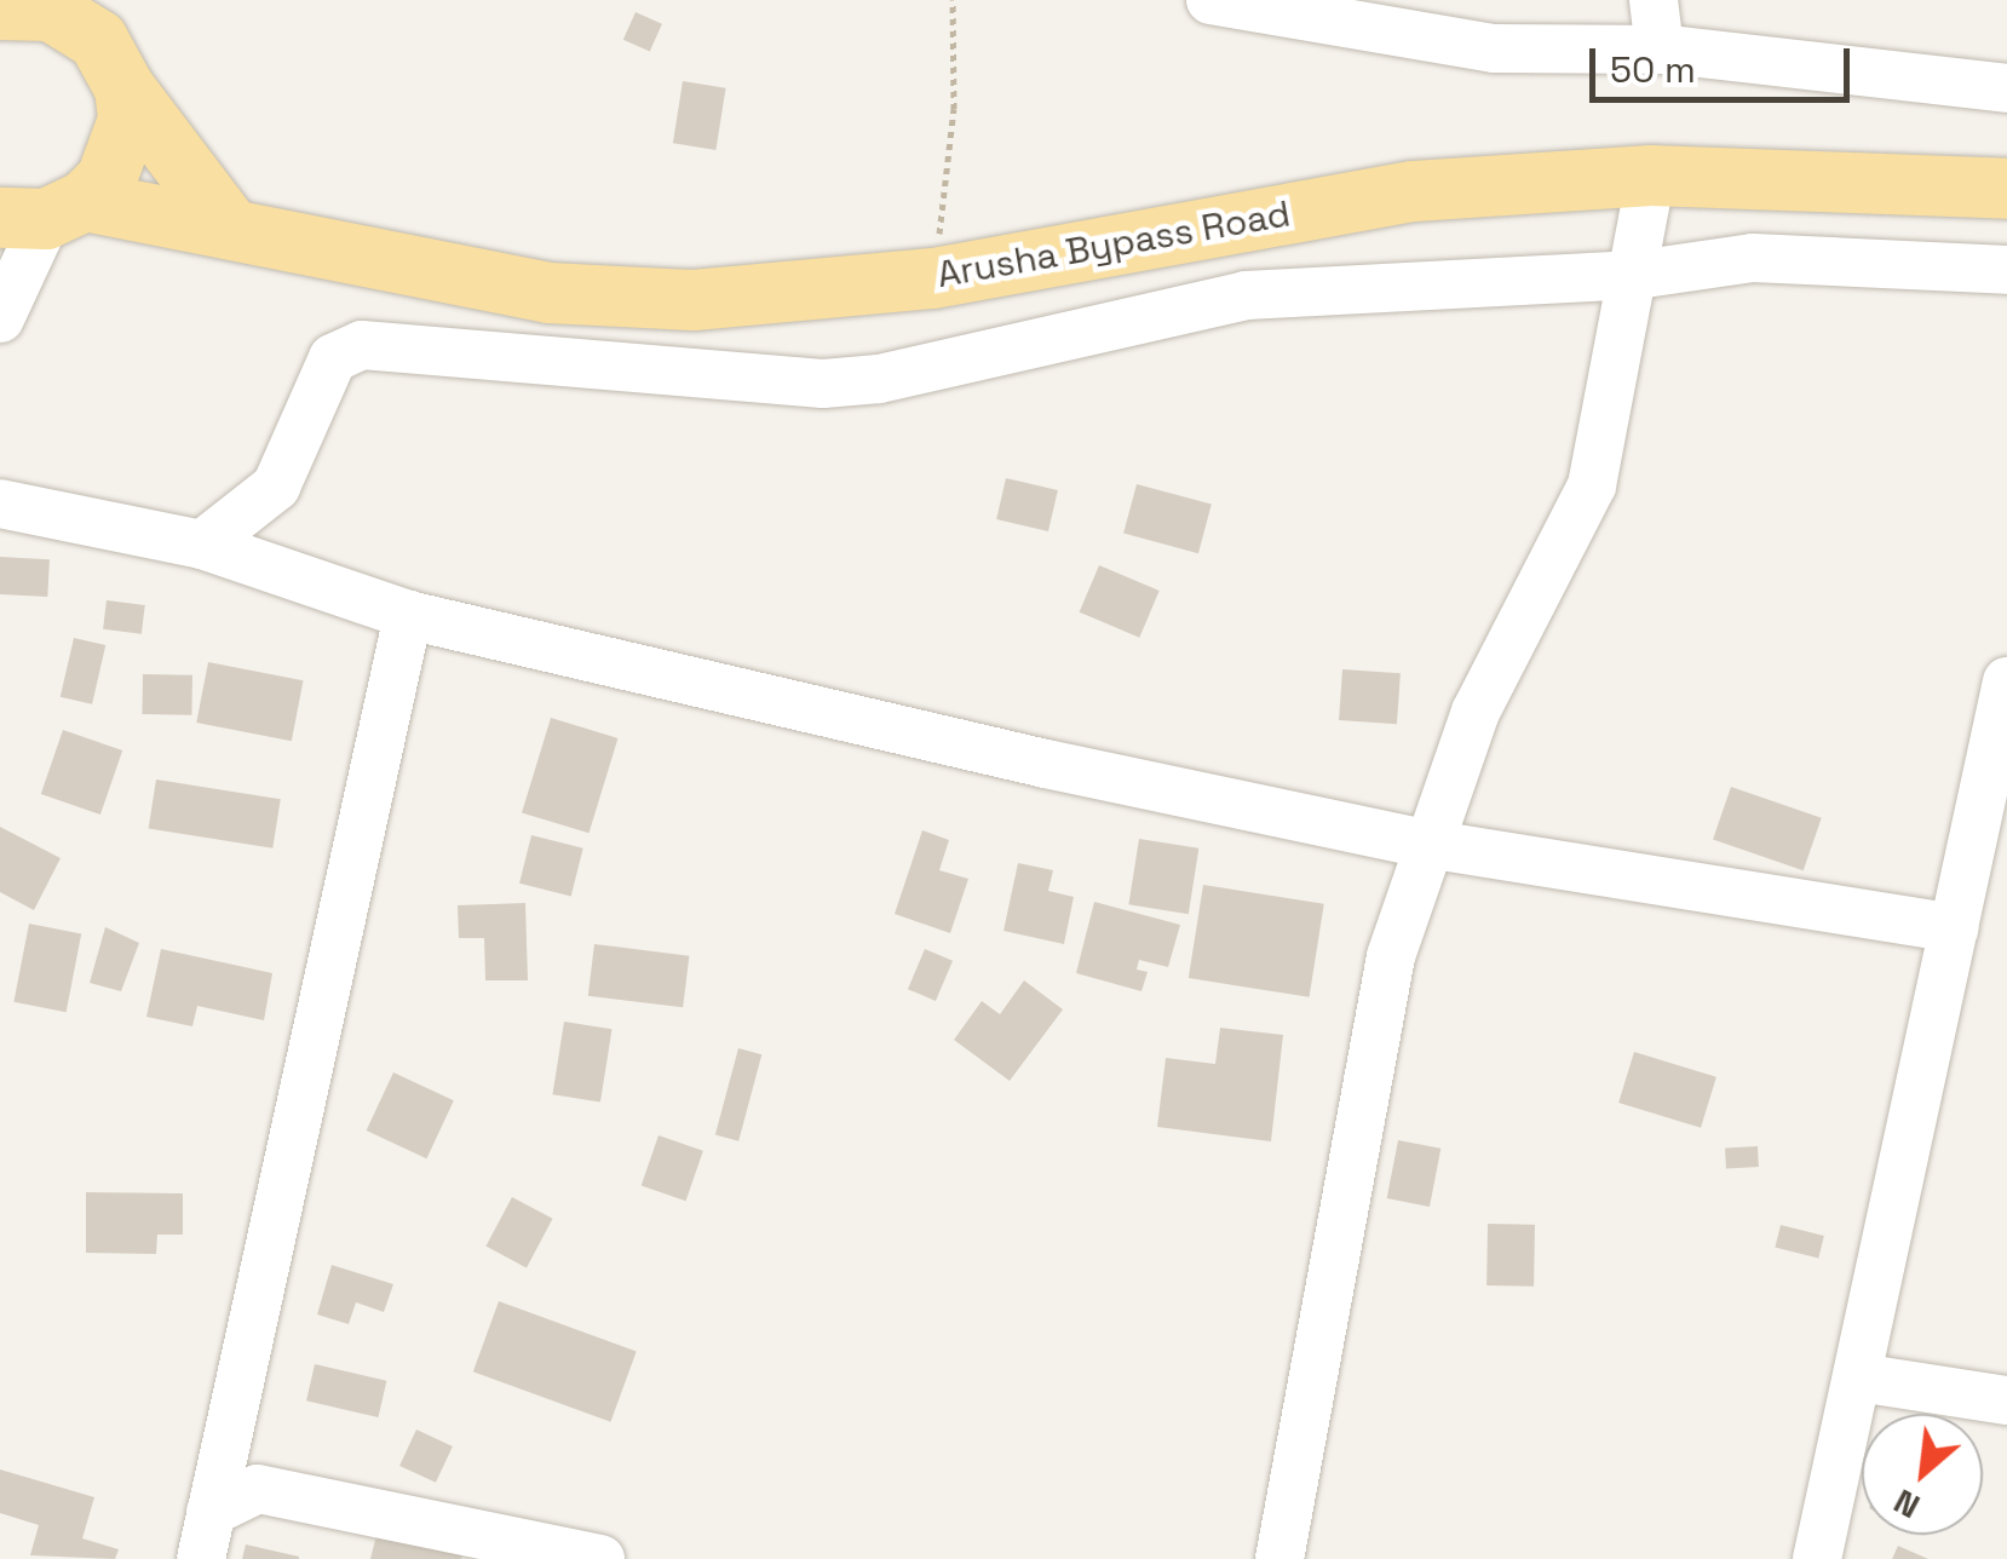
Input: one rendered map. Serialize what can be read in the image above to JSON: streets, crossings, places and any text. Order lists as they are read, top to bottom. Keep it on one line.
{"streets":{"main road":["Arusha Bypass Road"]},"scale_bar":"50 m","north":"bottom left"}
